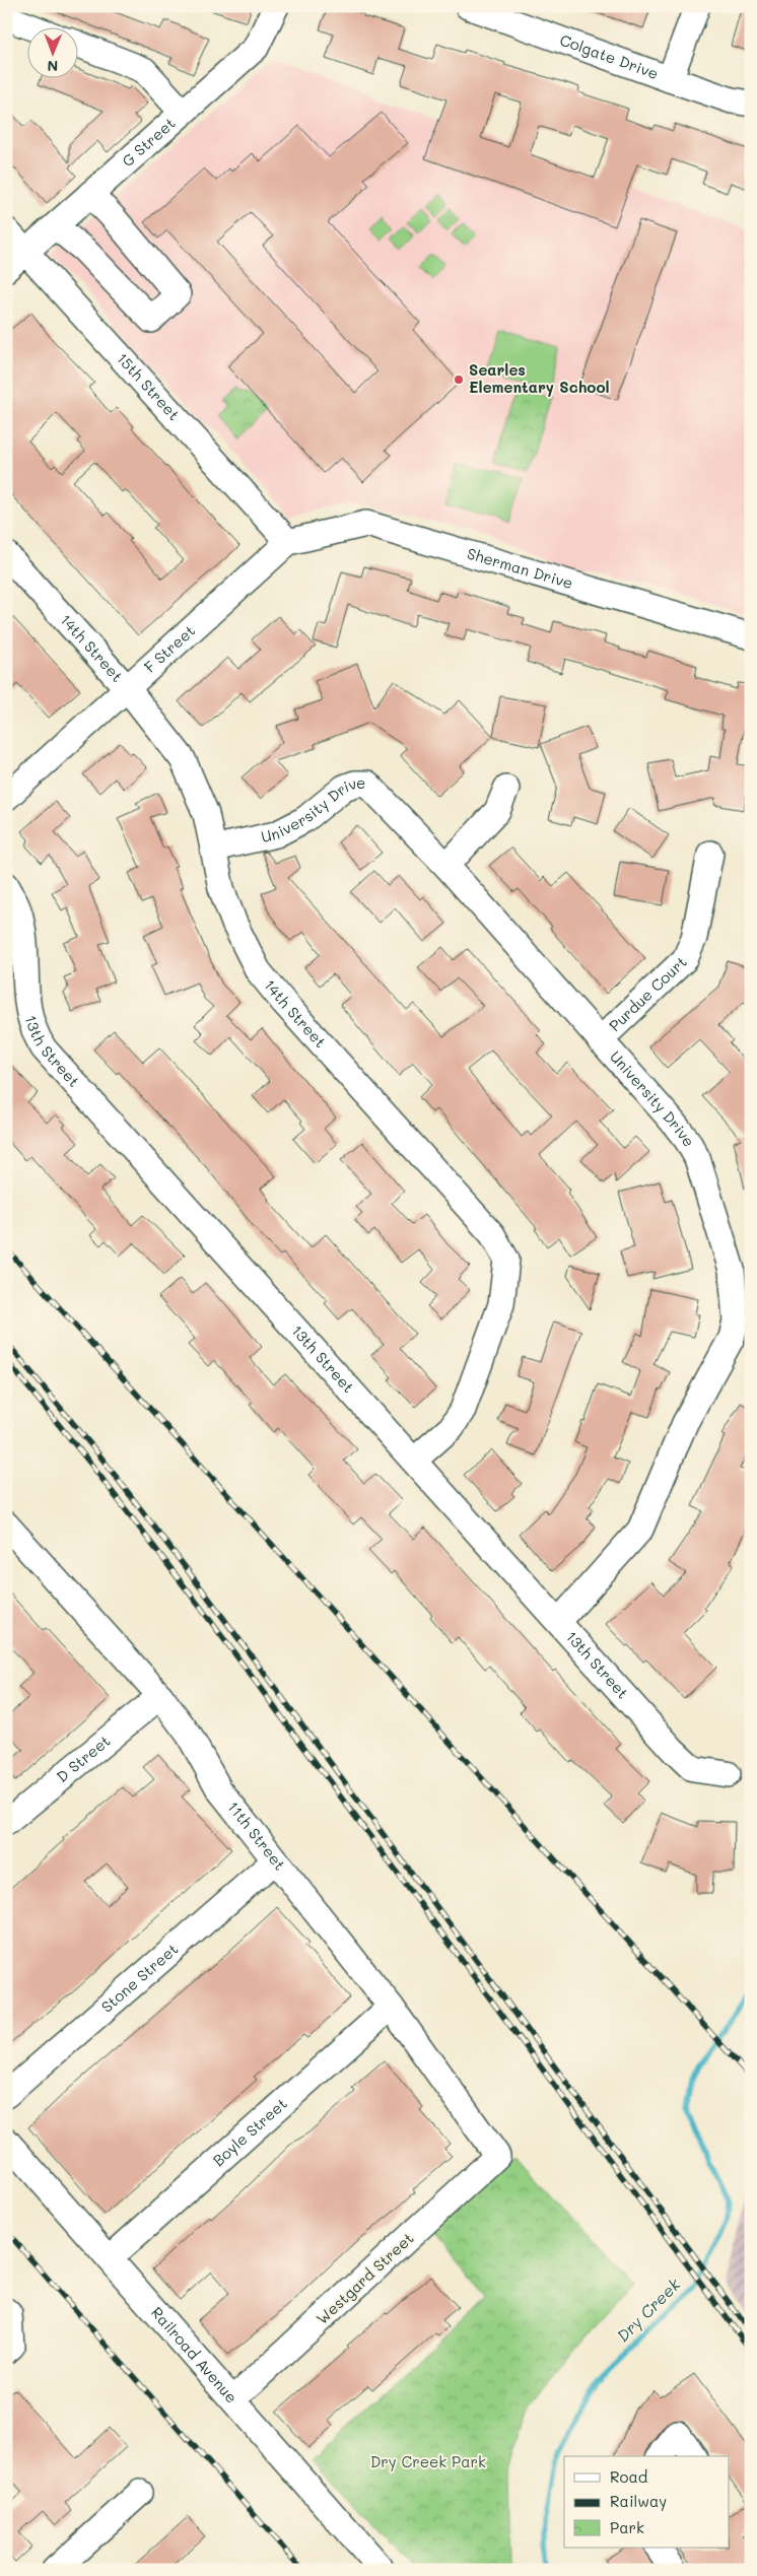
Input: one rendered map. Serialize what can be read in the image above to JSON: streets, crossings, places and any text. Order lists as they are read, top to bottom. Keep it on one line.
{"streets":{"street":["Colgate Drive","G Street","15th Street","Sherman Drive","14th Street","F Street","University Drive","Purdue Court","13th Street","D Street","11th Street","Stone Street","Boyle Street","Westgard Street","Railroad Avenue"]},"crossings":[["G Street","15th Street"],["15th Street","Sherman Drive"],["15th Street","F Street"],["Sherman Drive","F Street"],["14th Street","F Street"],["14th Street","University Drive"],["14th Street","13th Street"],["University Drive","Purdue Court"],["University Drive","13th Street"],["D Street","11th Street"],["11th Street","Stone Street"],["11th Street","Boyle Street"],["11th Street","Westgard Street"],["Boyle Street","Railroad Avenue"],["Westgard Street","Railroad Avenue"]],"water":["Dry Creek"],"parks":["Dry Creek Park"],"places":["Searles Elementary School"],"legend":["Road","Railway","Park"],"north":"bottom"}
